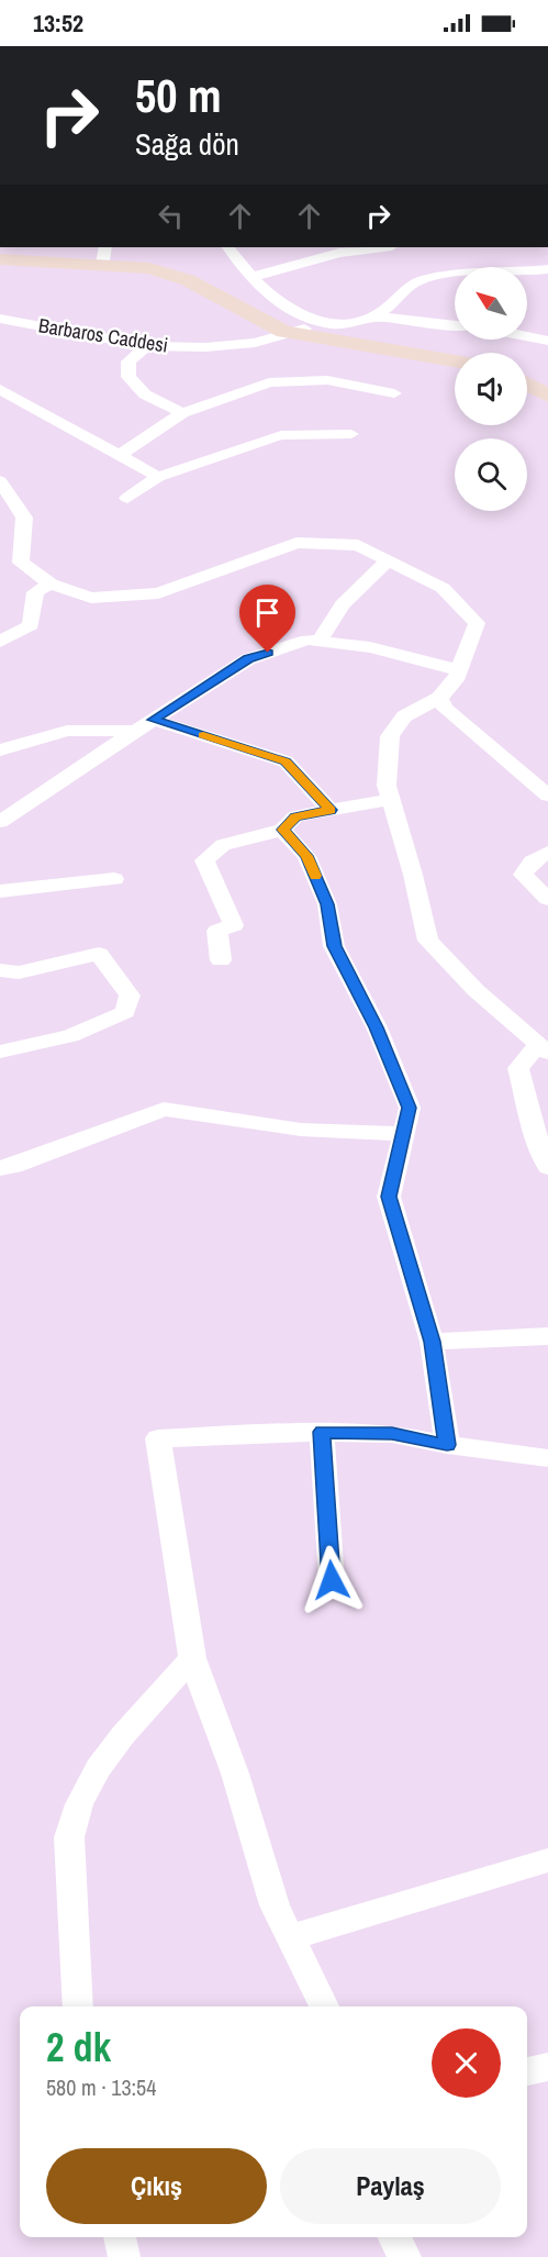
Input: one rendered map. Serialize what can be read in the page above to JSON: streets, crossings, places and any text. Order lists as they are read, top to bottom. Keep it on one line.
{"streets":{"street":["Barbaros Caddesi"]},"north":"top left","page":{"status":"13:52","turn":["50 m","Sağa dön"],"heading":["2 dk","580 m · 13:54"],"buttons":["Çıkış","Paylaş"]}}
